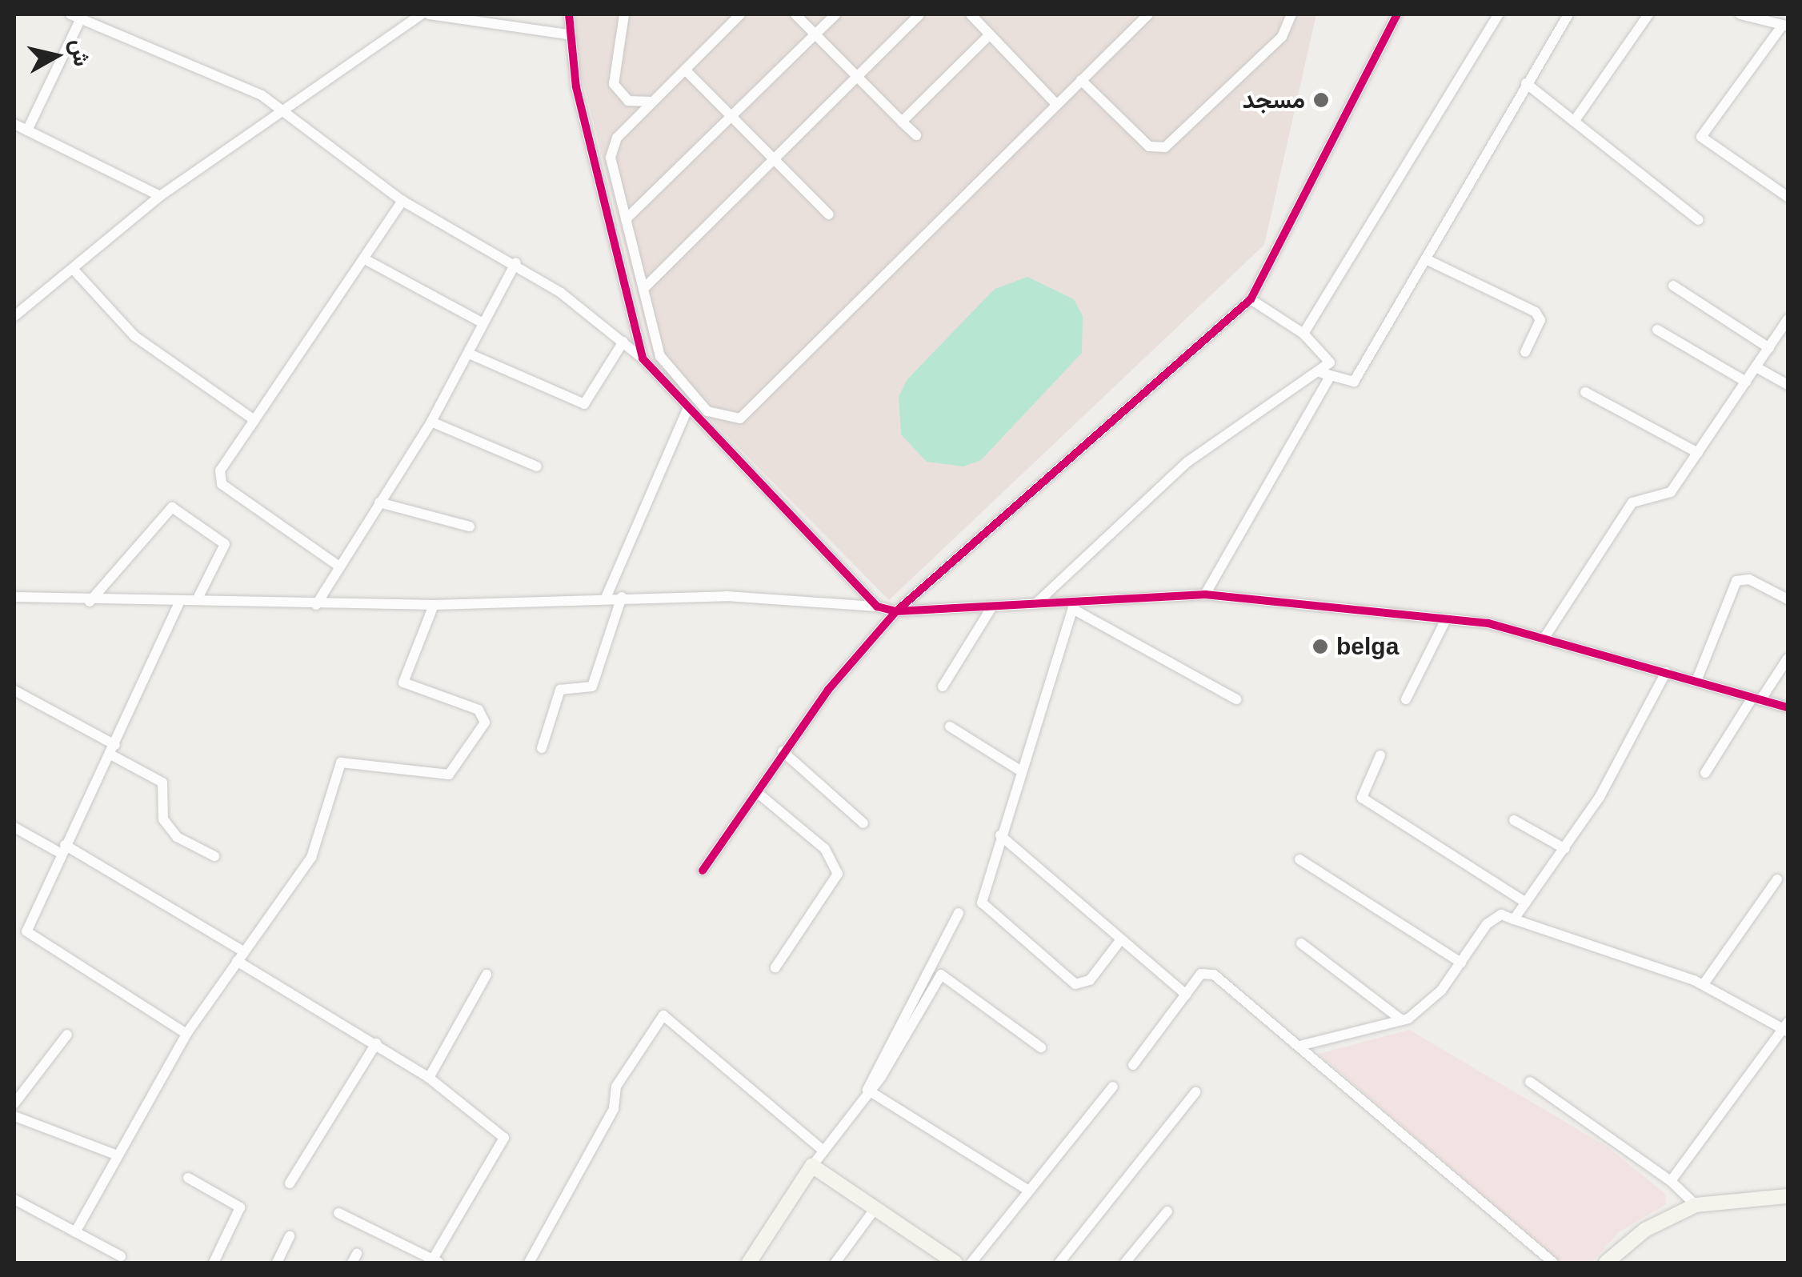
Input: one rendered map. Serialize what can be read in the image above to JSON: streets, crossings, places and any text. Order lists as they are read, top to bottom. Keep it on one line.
{"places":["مسجد","belga"],"north":"right"}
